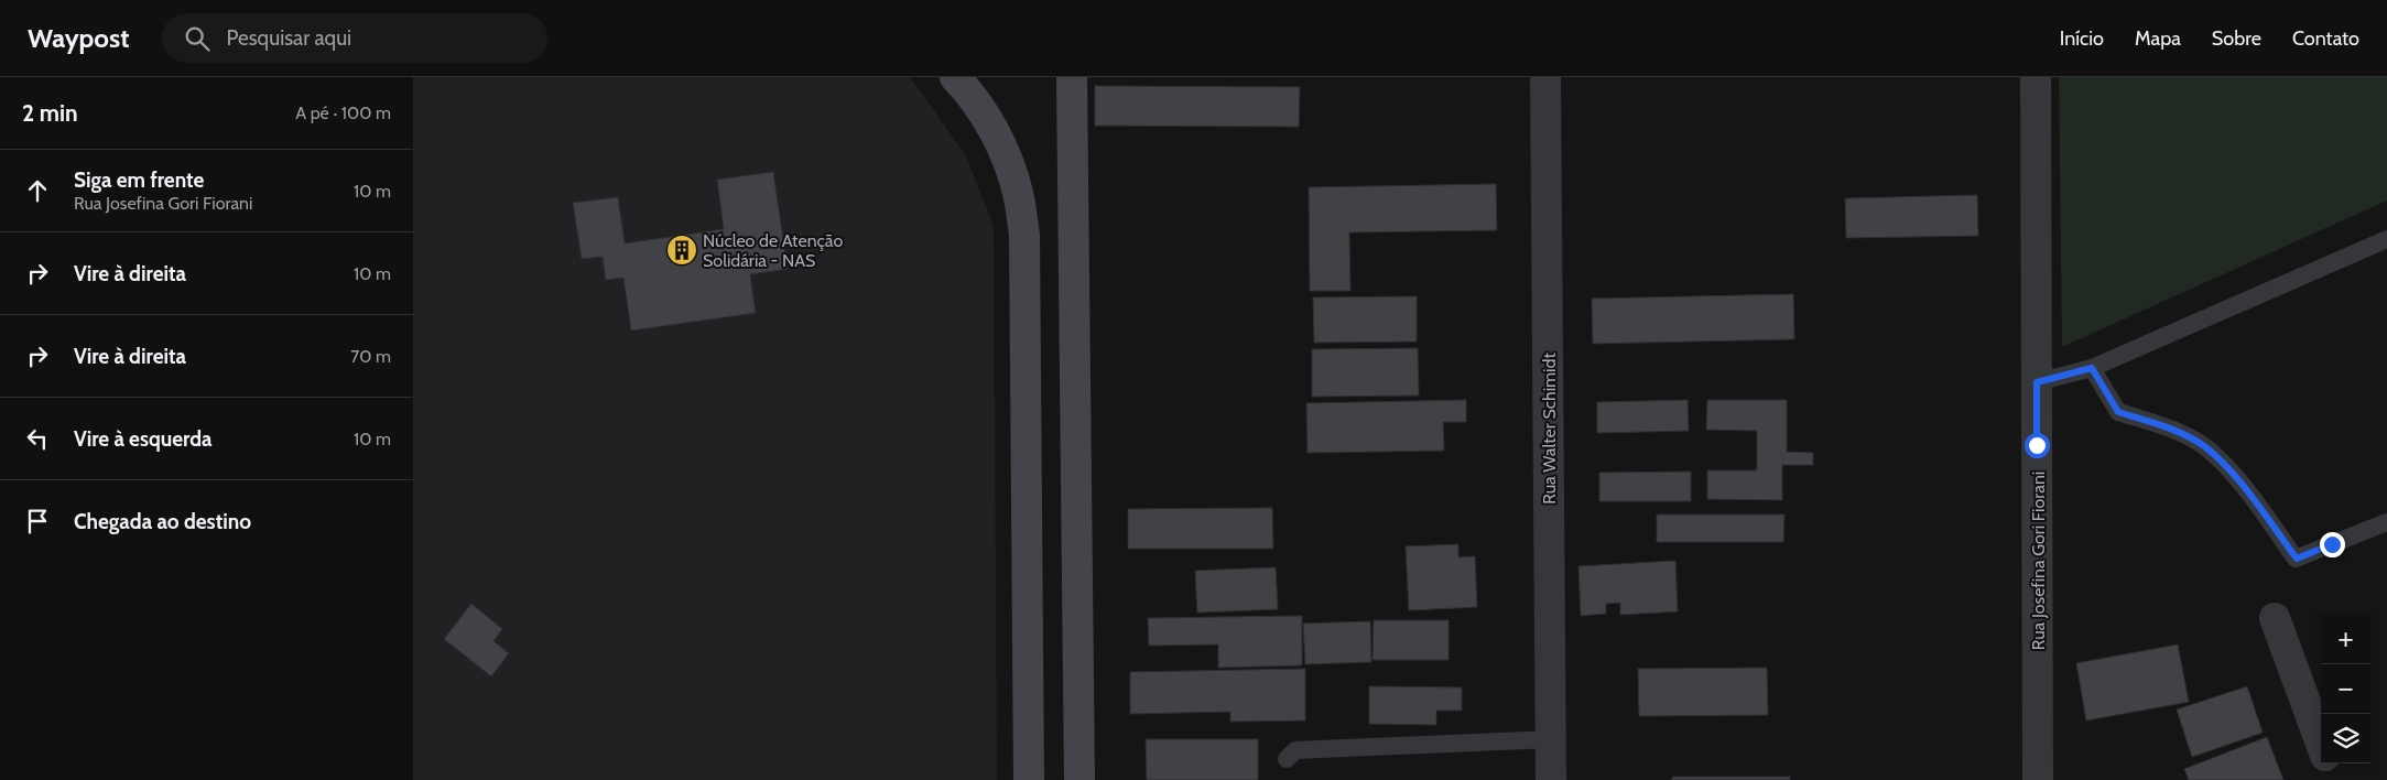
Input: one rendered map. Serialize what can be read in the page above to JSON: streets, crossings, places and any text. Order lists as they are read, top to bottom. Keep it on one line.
{"streets":{"street":["Rua Walter Schimidt","Rua Josefina Gori Fiorani"]},"places":{"building":["Núcleo de Atenção Solidária - NAS"]},"page":{"header":"Waypost","search":"Pesquisar aqui","nav":["Início","Mapa","Sobre","Contato"],"heading":["2 min","A pé · 100 m"],"list":[["Siga em frente","Rua Josefina Gori Fiorani","10 m"],["Vire à direita","10 m"],["Vire à direita","70 m"],["Vire à esquerda","10 m"],"Chegada ao destino"],"map_buttons":["+","−"]}}
